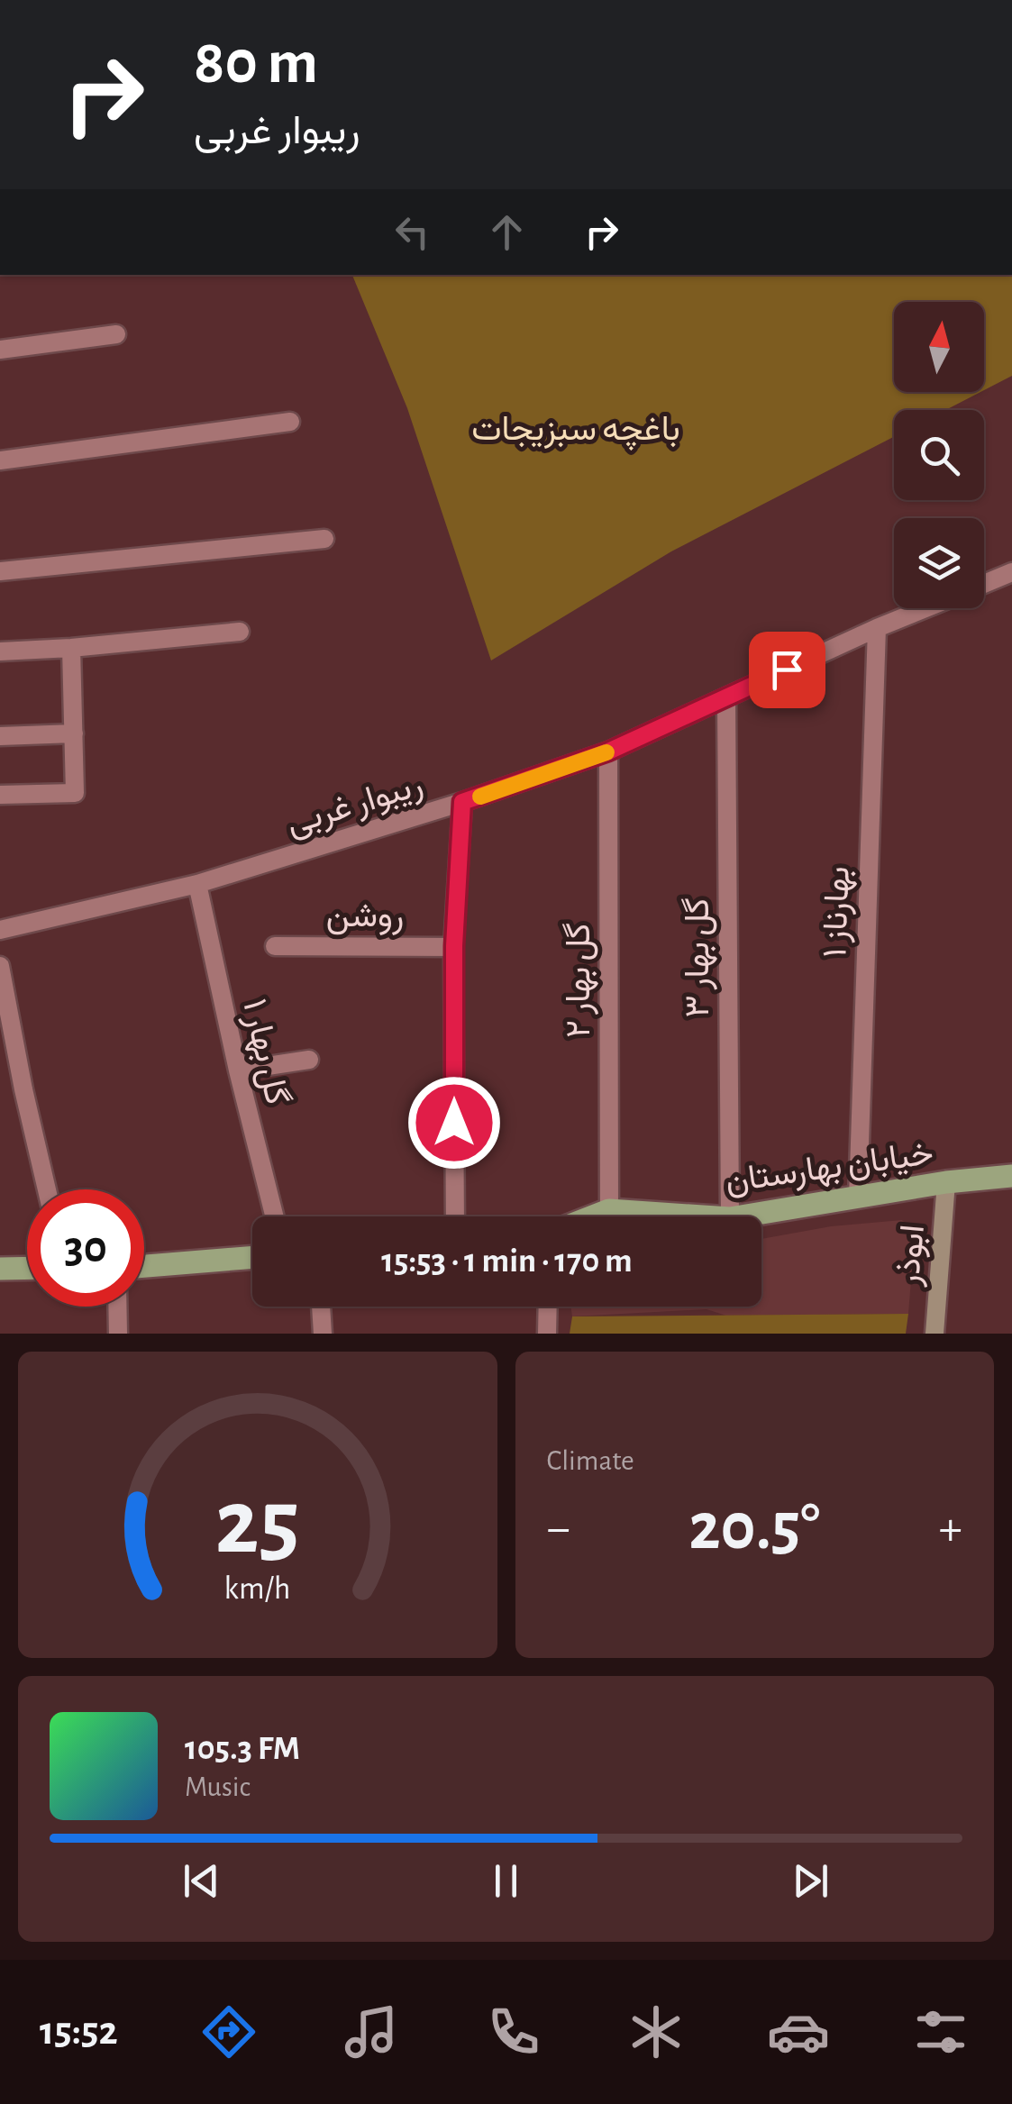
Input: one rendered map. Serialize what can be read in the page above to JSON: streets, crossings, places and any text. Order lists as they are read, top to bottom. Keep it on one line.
{"streets":{"main road":["خیابان بهارستان"],"street":["ریبوار غربی","بهارناز ۱","روشن","گل بهار ۳","گل بهار ۲","گل بهار ۱","ابوذر"]},"crossings":[["ریبوار غربی","بهارناز ۱"],["ریبوار غربی","گل بهار ۳"],["ریبوار غربی","گل بهار ۲"],["ریبوار غربی","گل بهار ۱"],["بهارناز ۱","خیابان بهارستان"],["گل بهار ۲","خیابان بهارستان"],["خیابان بهارستان","ابوذر"]],"parks":["باغچه سبزیجات"],"north":"top","page":{"turn":["80 m","ریبوار غربی"],"limit":"30","trip":"15:53 · 1 min · 170 m","tile":"Climate","heat":["−","20.5°","+"],"song":["105.3 FM","Music"],"tabs":"15:52","gauge":["25","km/h"]}}
